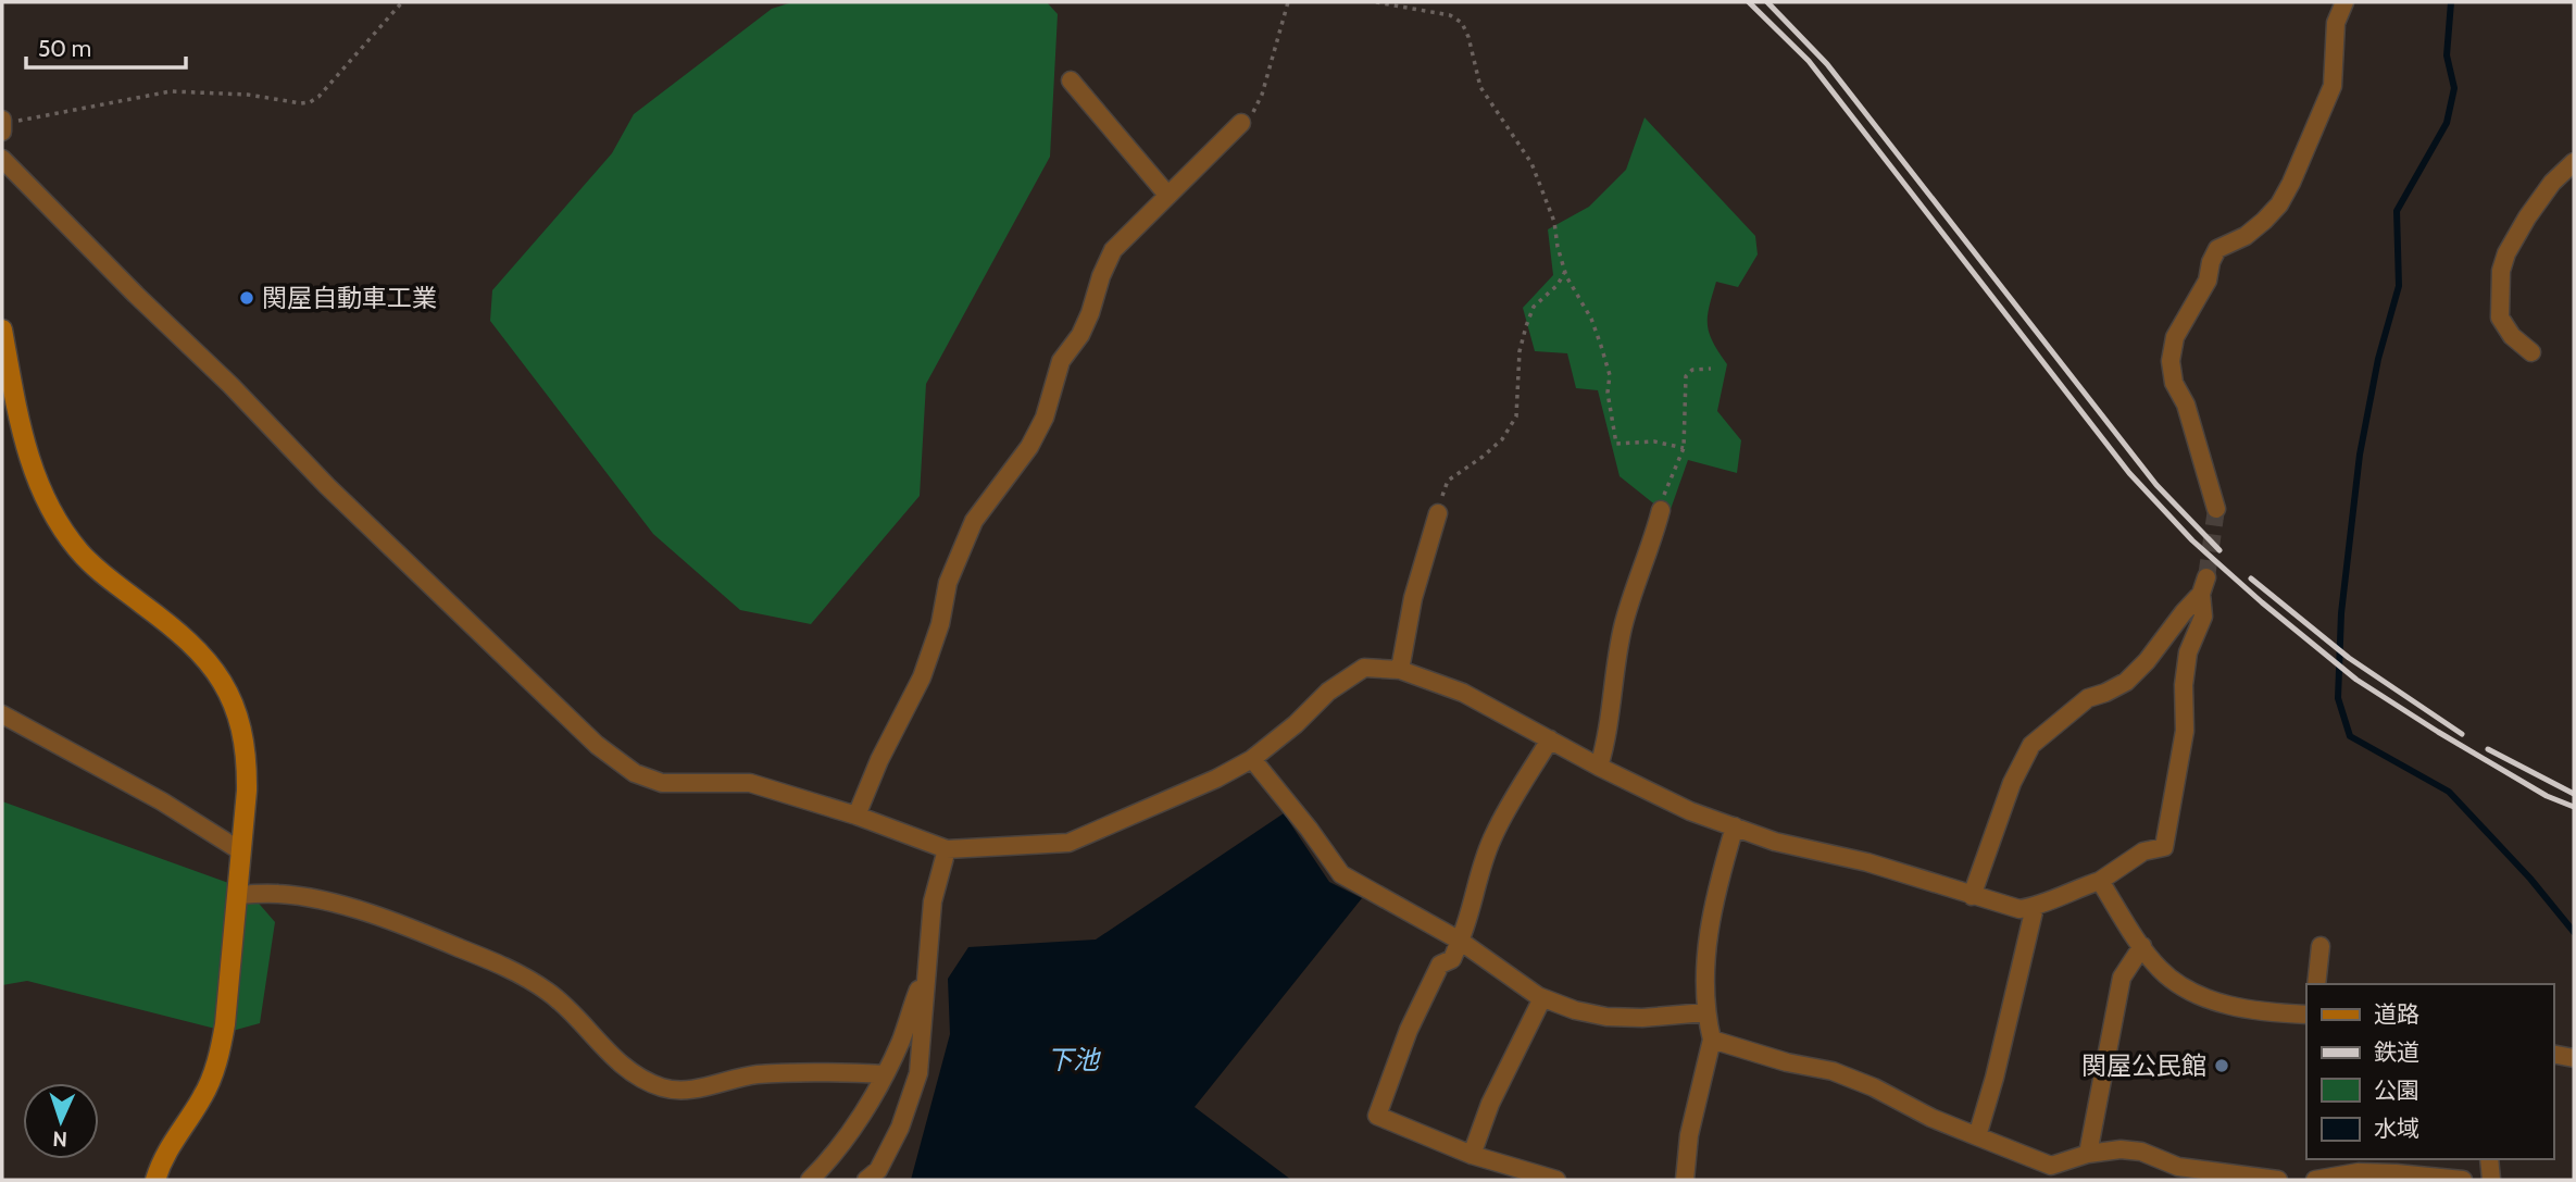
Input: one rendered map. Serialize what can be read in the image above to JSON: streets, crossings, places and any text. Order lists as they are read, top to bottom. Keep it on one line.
{"water":["下池"],"places":["関屋自動車工業","関屋公民館"],"legend":["道路","鉄道","公園","水域"],"scale_bar":"50 m","north":"bottom"}
